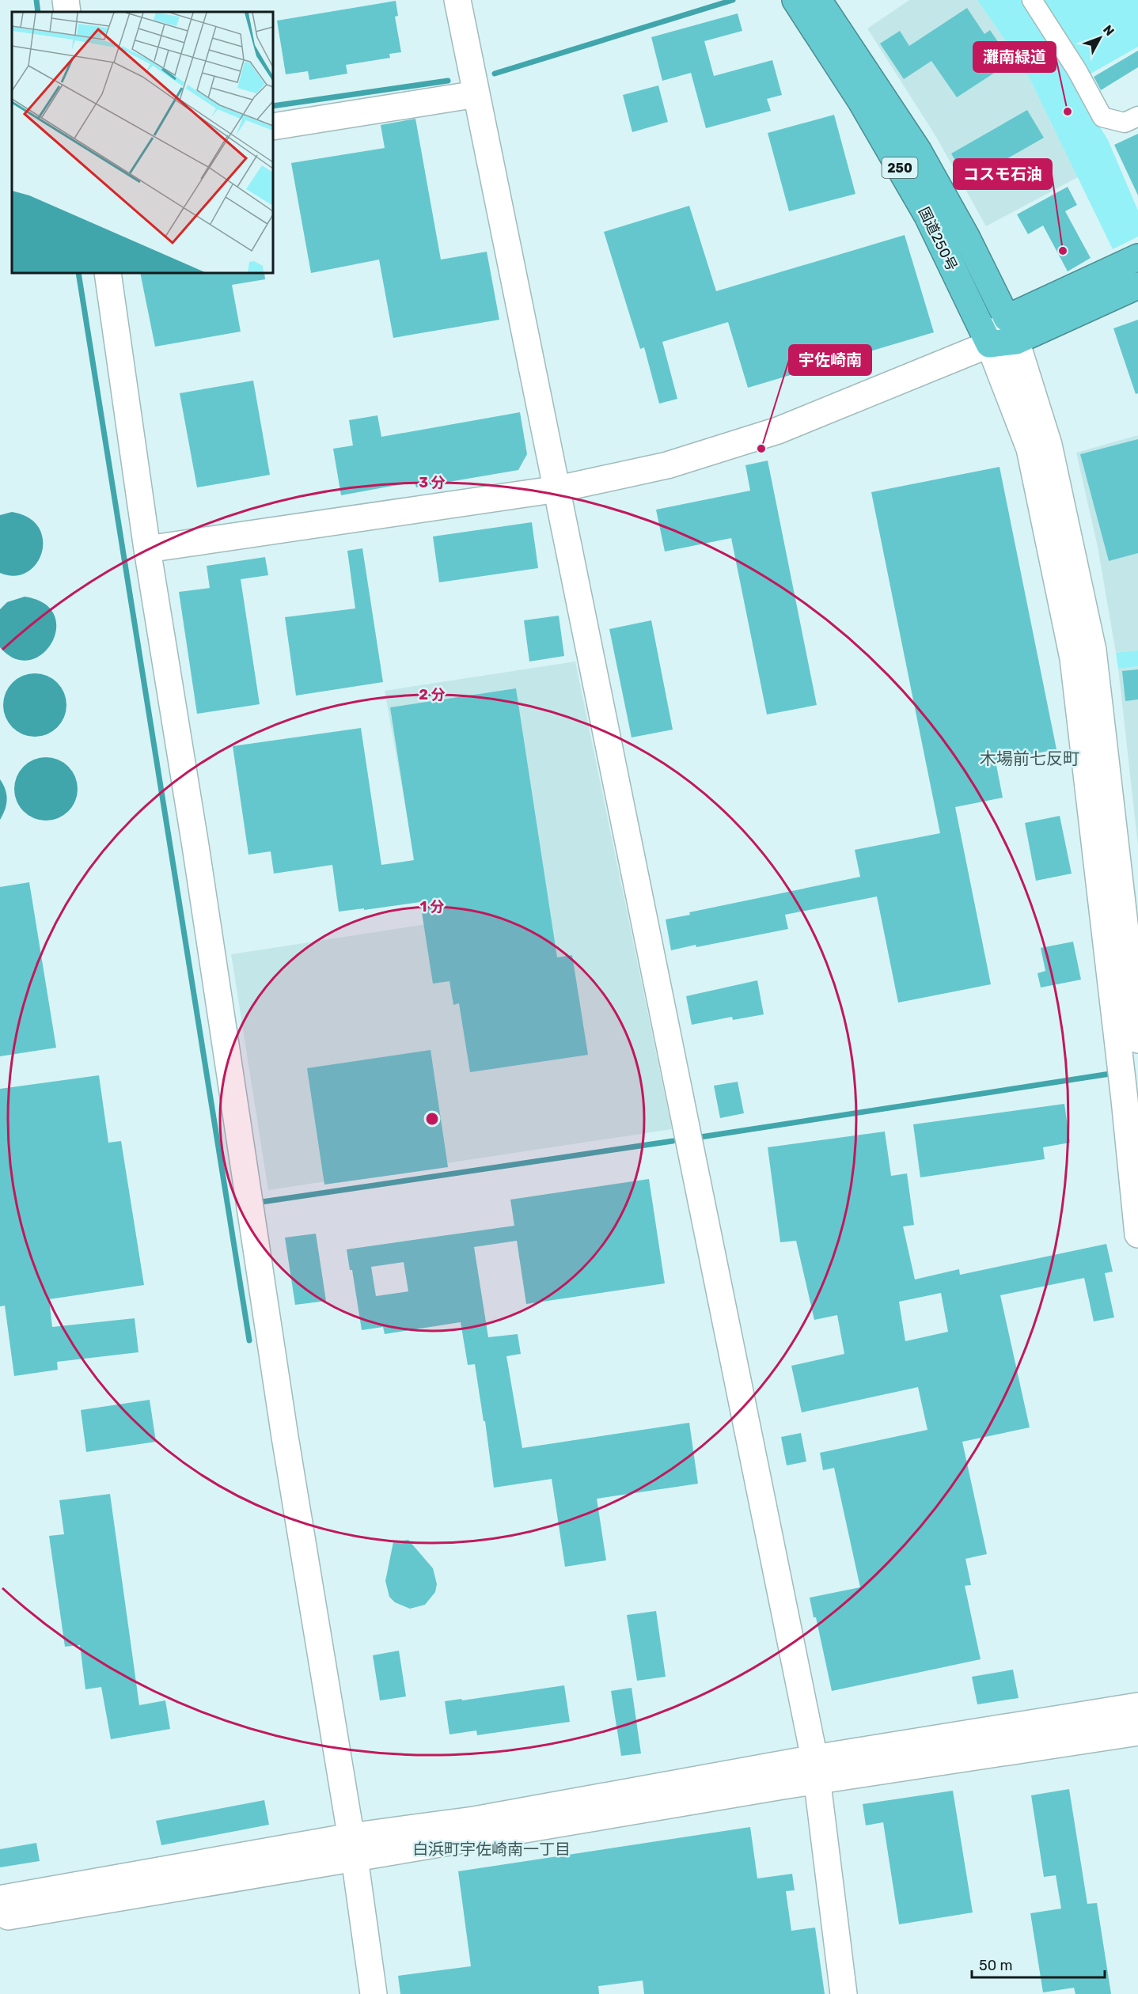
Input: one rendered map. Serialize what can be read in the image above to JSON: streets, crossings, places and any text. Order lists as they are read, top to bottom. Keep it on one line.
{"streets":{"highway":["250","国道250号"]},"districts":["木場前七反町","白浜町宇佐崎南一丁目"],"places":["灘南緑道","コスモ石油","宇佐崎南"],"scale_bar":"50 m","north":"top right","rings":["3 分","2 分","1 分"]}
